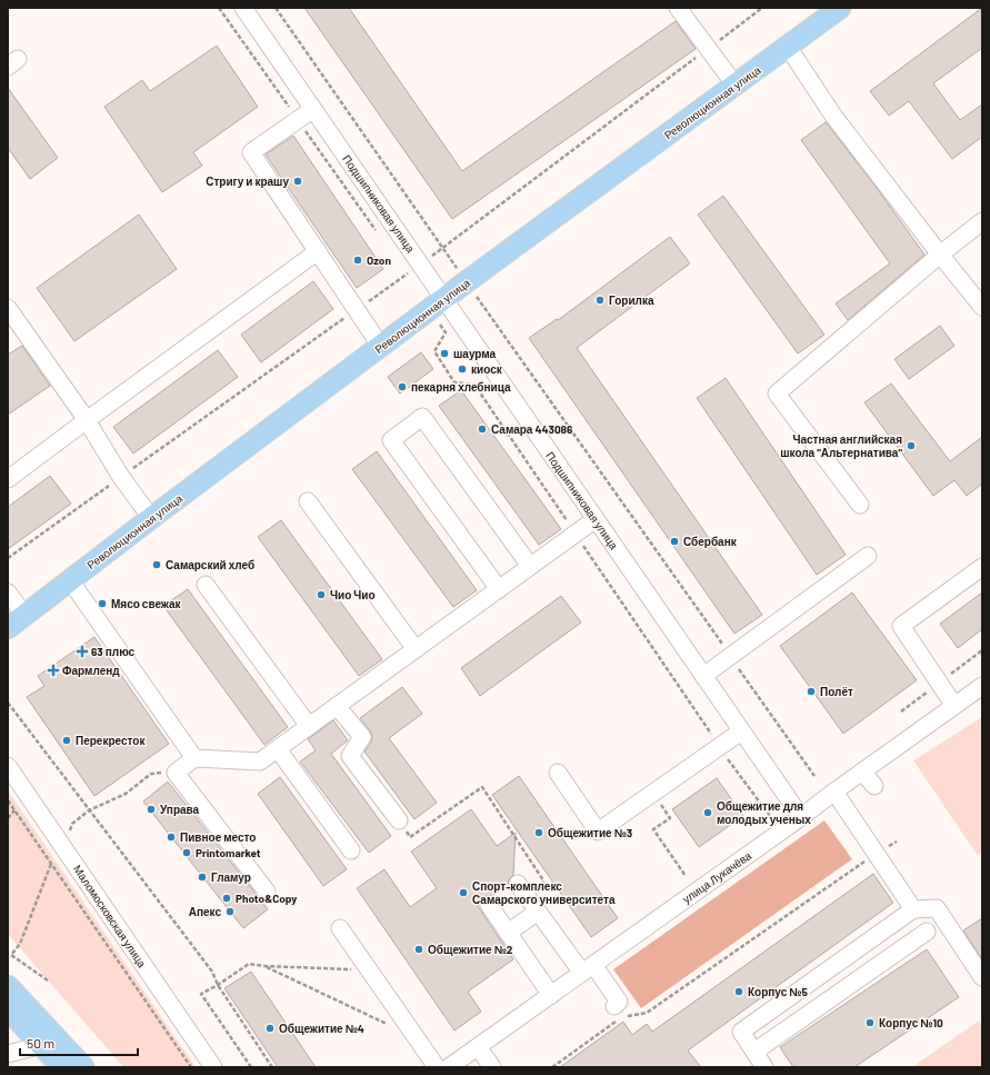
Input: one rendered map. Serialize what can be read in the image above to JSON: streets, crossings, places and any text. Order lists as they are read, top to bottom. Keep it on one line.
{"streets":{"main road":["Революционная улица"],"street":["Подшипниковая улица","улица Лукачёва","Маломосковская улица"]},"crossings":[["Революционная улица","Подшипниковая улица"],["Подшипниковая улица","улица Лукачёва"]],"places":{"other":["Стригу и крашу","Ozon","Горилка","шаурма","киоск","пекарня хлебница","Самара 443086","Частная английская школа \"Альтернатива\"","Сбербанк","Самарский хлеб","Чио Чио","Мясо свежак","Полёт","Перекресток","Управа","Общежитие для молодых ученых","Общежитие №3","Пивное место","Printomarket","Гламур","Спорт-комплекс Самарского университета","Photo&Copy","Апекс","Общежитие №2","Корпус №5","Корпус №10","Общежитие №4"],"health":["63 плюс","Фармленд"]},"scale_bar":"50 m"}
